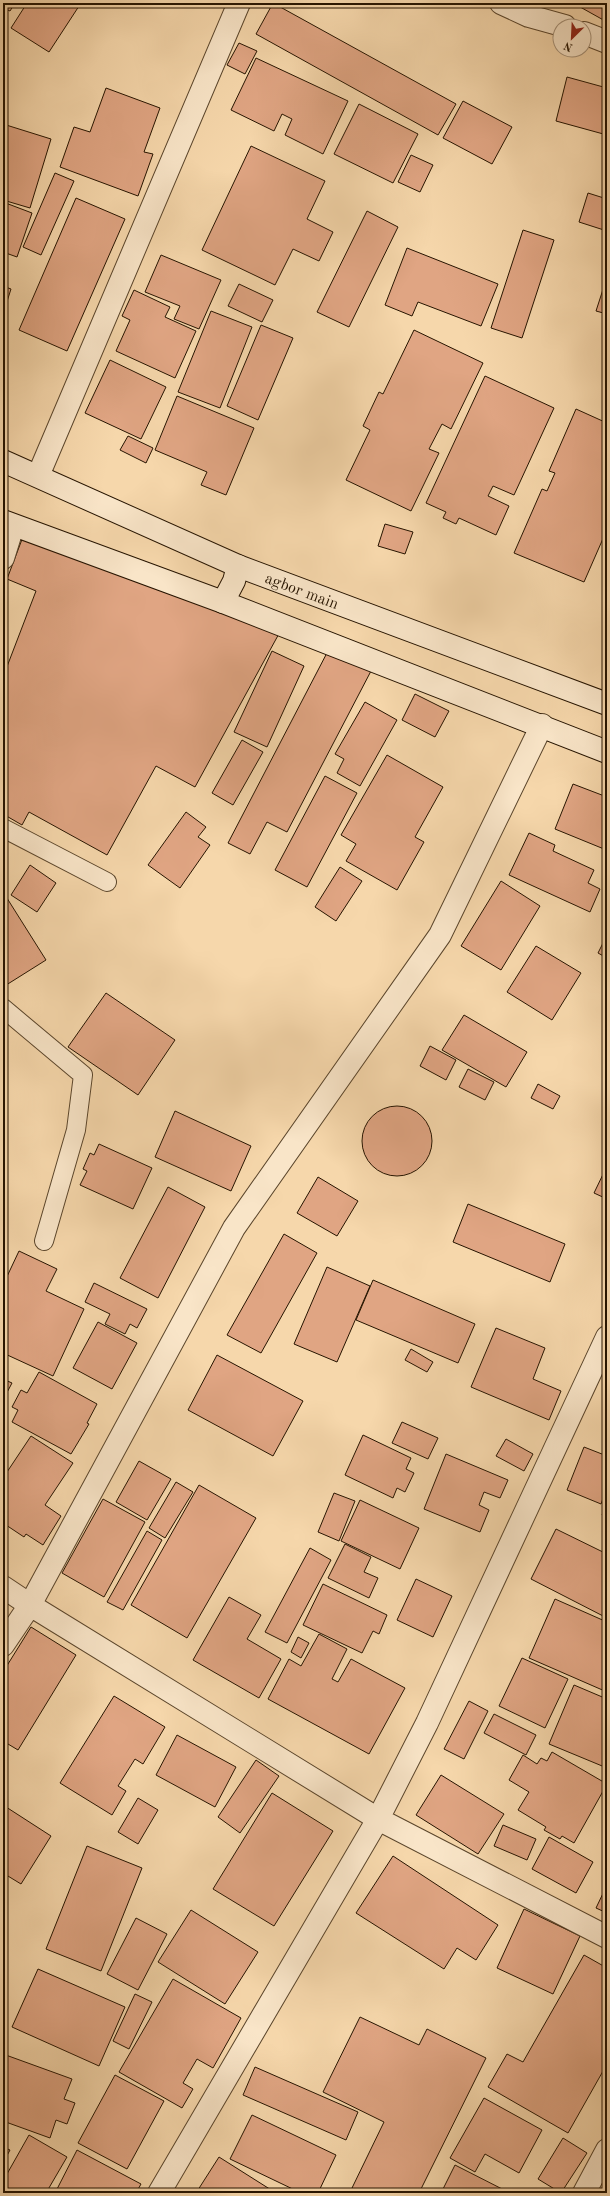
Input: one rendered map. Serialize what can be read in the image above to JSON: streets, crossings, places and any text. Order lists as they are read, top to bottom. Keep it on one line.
{"streets":{"street":["agbor main"]},"north":"bottom left"}
